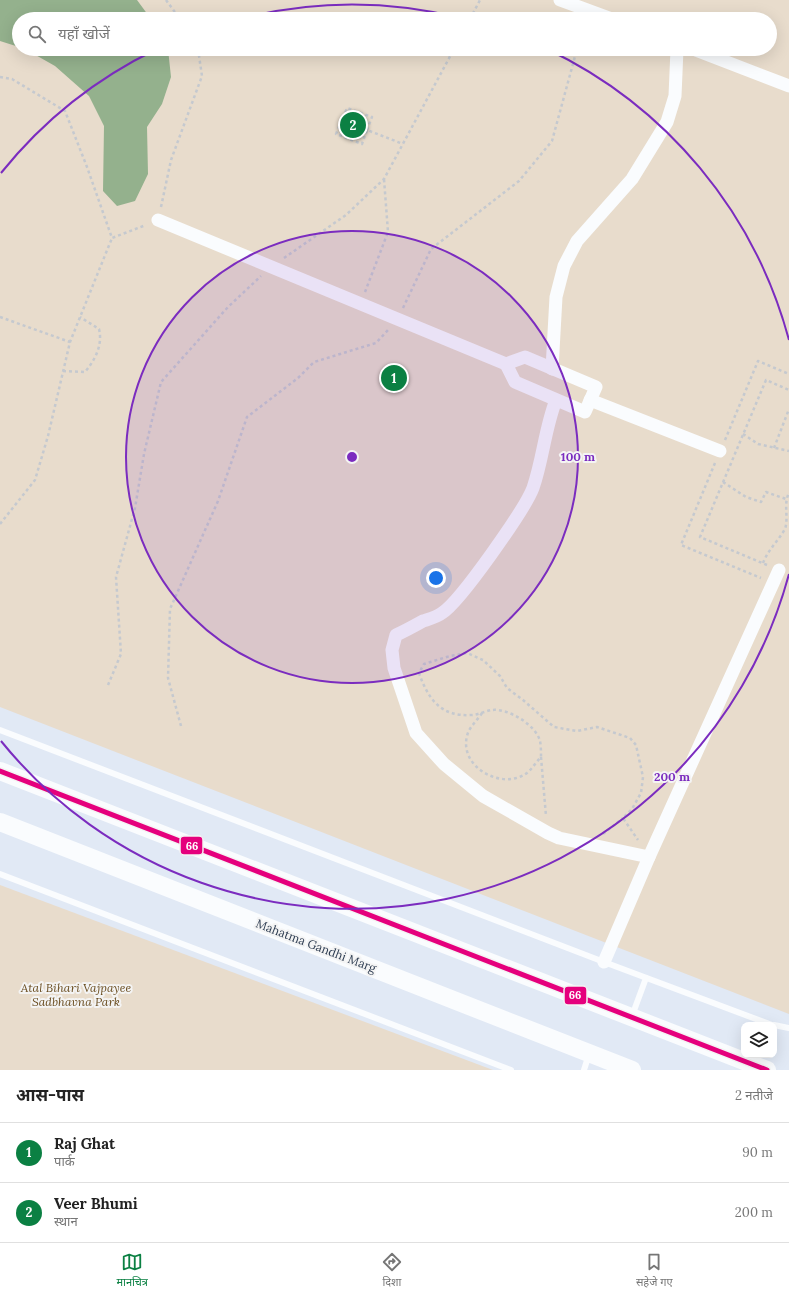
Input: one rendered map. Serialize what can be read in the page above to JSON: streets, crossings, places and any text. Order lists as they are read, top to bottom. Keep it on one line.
{"streets":{"main road":["Mahatma Gandhi Marg"]},"parks":["Atal Bihari Vajpayee Sadbhavna Park"],"lines":["transit line 66"],"page":{"search":"यहाँ खोजें","pins":["2","1"],"heading":["आस-पास","2 नतीजे"],"list":[{"mark":"1","name":"Raj Ghat","note":"पार्क","value":"90 m"},{"mark":"2","name":"Veer Bhumi","note":"स्थान","value":"200 m"}],"nav":["मानचित्र","दिशा","सहेजे गए"]},"rings":["100 m","200 m"]}
